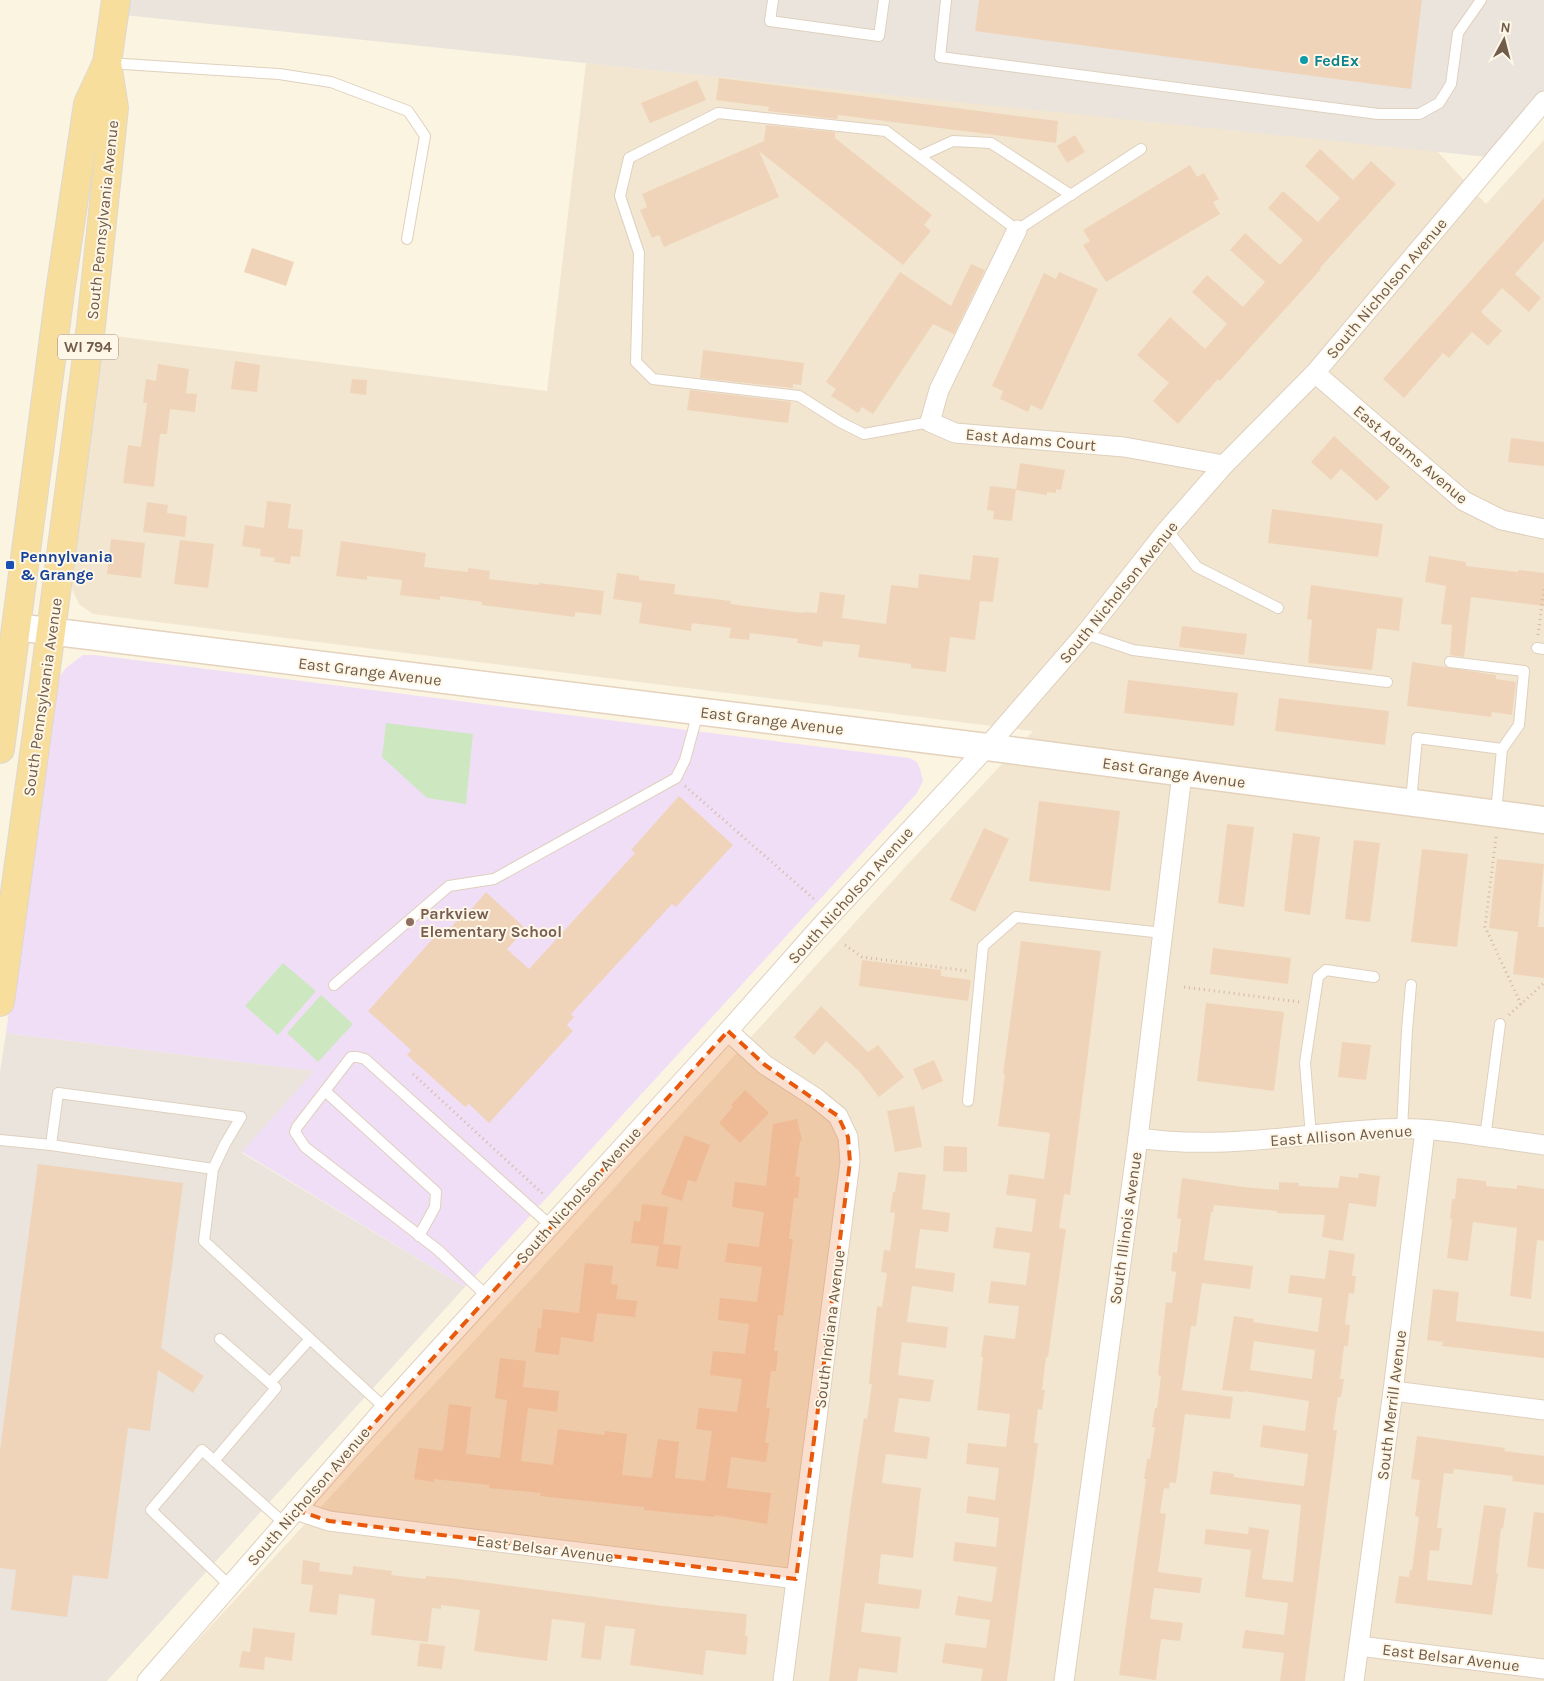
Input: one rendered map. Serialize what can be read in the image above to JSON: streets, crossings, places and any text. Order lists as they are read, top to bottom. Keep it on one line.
{"streets":{"main road":["South Pennsylvania Avenue","WI 794"],"street":["South Nicholson Avenue","East Adams Court","East Adams Avenue","East Grange Avenue","East Allison Avenue","South Illinois Avenue","South Indiana Avenue","South Merrill Avenue","East Belsar Avenue"]},"crossings":[["South Pennsylvania Avenue","East Grange Avenue"],["South Nicholson Avenue","East Adams Court"],["South Nicholson Avenue","East Adams Avenue"],["South Nicholson Avenue","East Grange Avenue"],["South Nicholson Avenue","South Indiana Avenue"],["South Nicholson Avenue","East Belsar Avenue"],["East Grange Avenue","South Illinois Avenue"],["East Allison Avenue","South Illinois Avenue"],["East Allison Avenue","South Merrill Avenue"],["South Indiana Avenue","East Belsar Avenue"],["South Merrill Avenue","East Belsar Avenue"]],"places":{"other":["FedEx","Parkview Elementary School"],"transit":["Pennylvania & Grange"]},"north":"top"}
